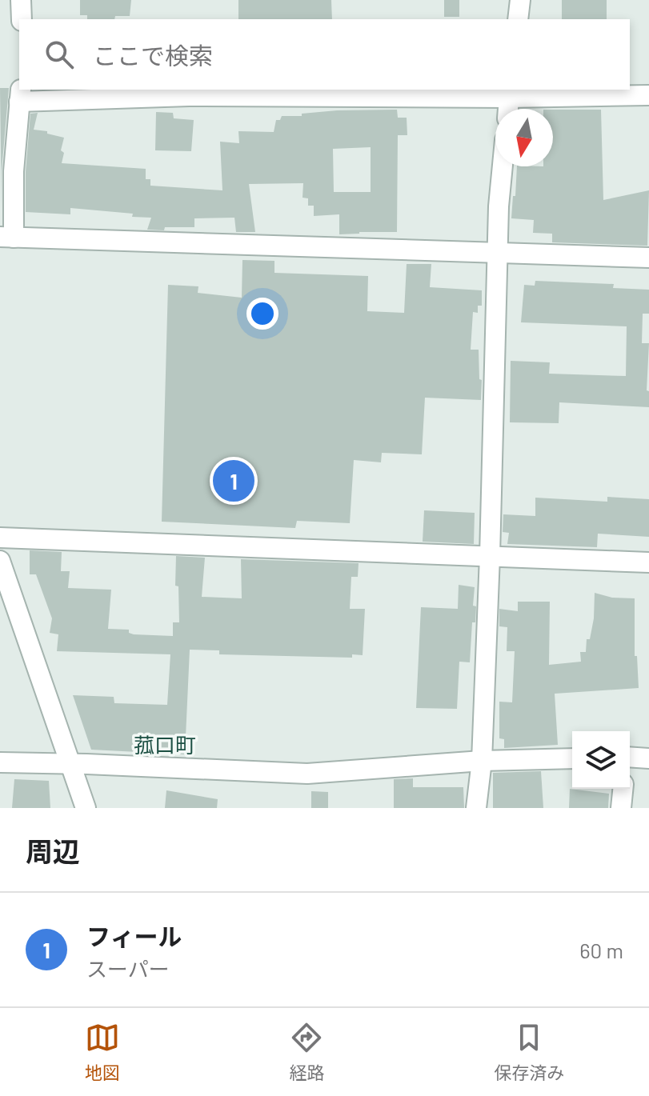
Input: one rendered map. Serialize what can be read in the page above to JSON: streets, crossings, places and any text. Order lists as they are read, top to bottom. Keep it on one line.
{"districts":["菰口町"],"north":"bottom","page":{"search":"ここで検索","pins":"1","heading":"周辺","list":[{"mark":"1","name":"フィール","note":"スーパー","value":"60 m"}],"nav":["地図","経路","保存済み"]}}
